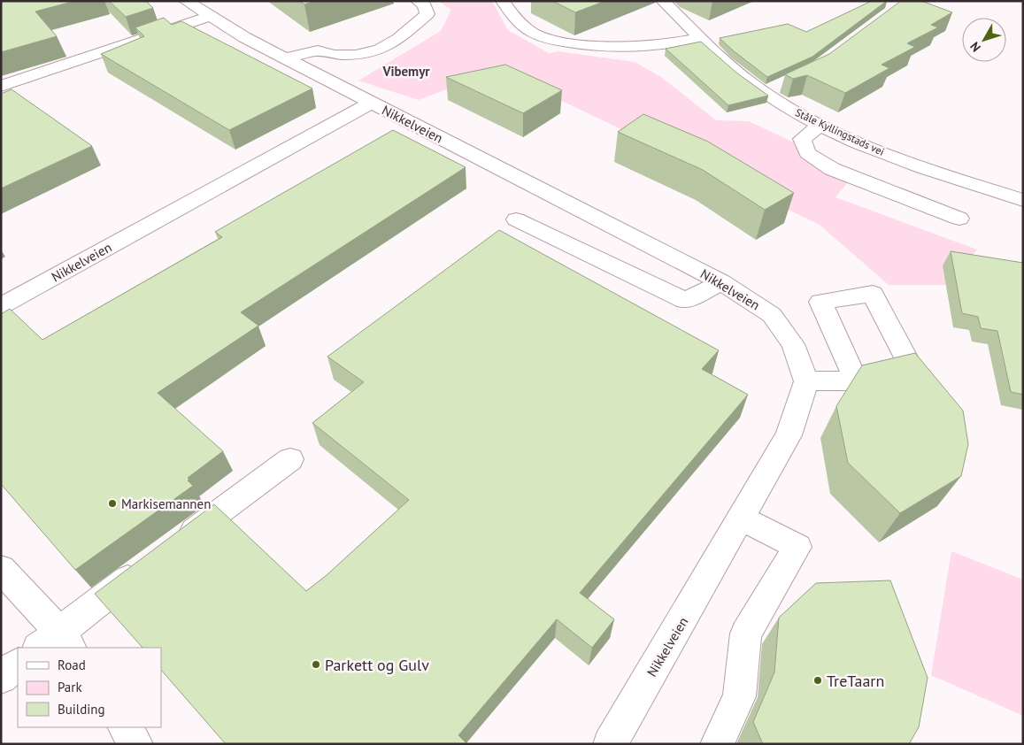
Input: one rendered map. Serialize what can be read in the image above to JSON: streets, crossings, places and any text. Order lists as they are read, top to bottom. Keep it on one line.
{"streets":{"street":["Nikkelveien","Ståle Kyllingstads vei"]},"districts":["Vibemyr"],"places":["Markisemannen","Parkett og Gulv","TreTaarn"],"legend":["Road","Park","Building"],"north":"bottom left"}
